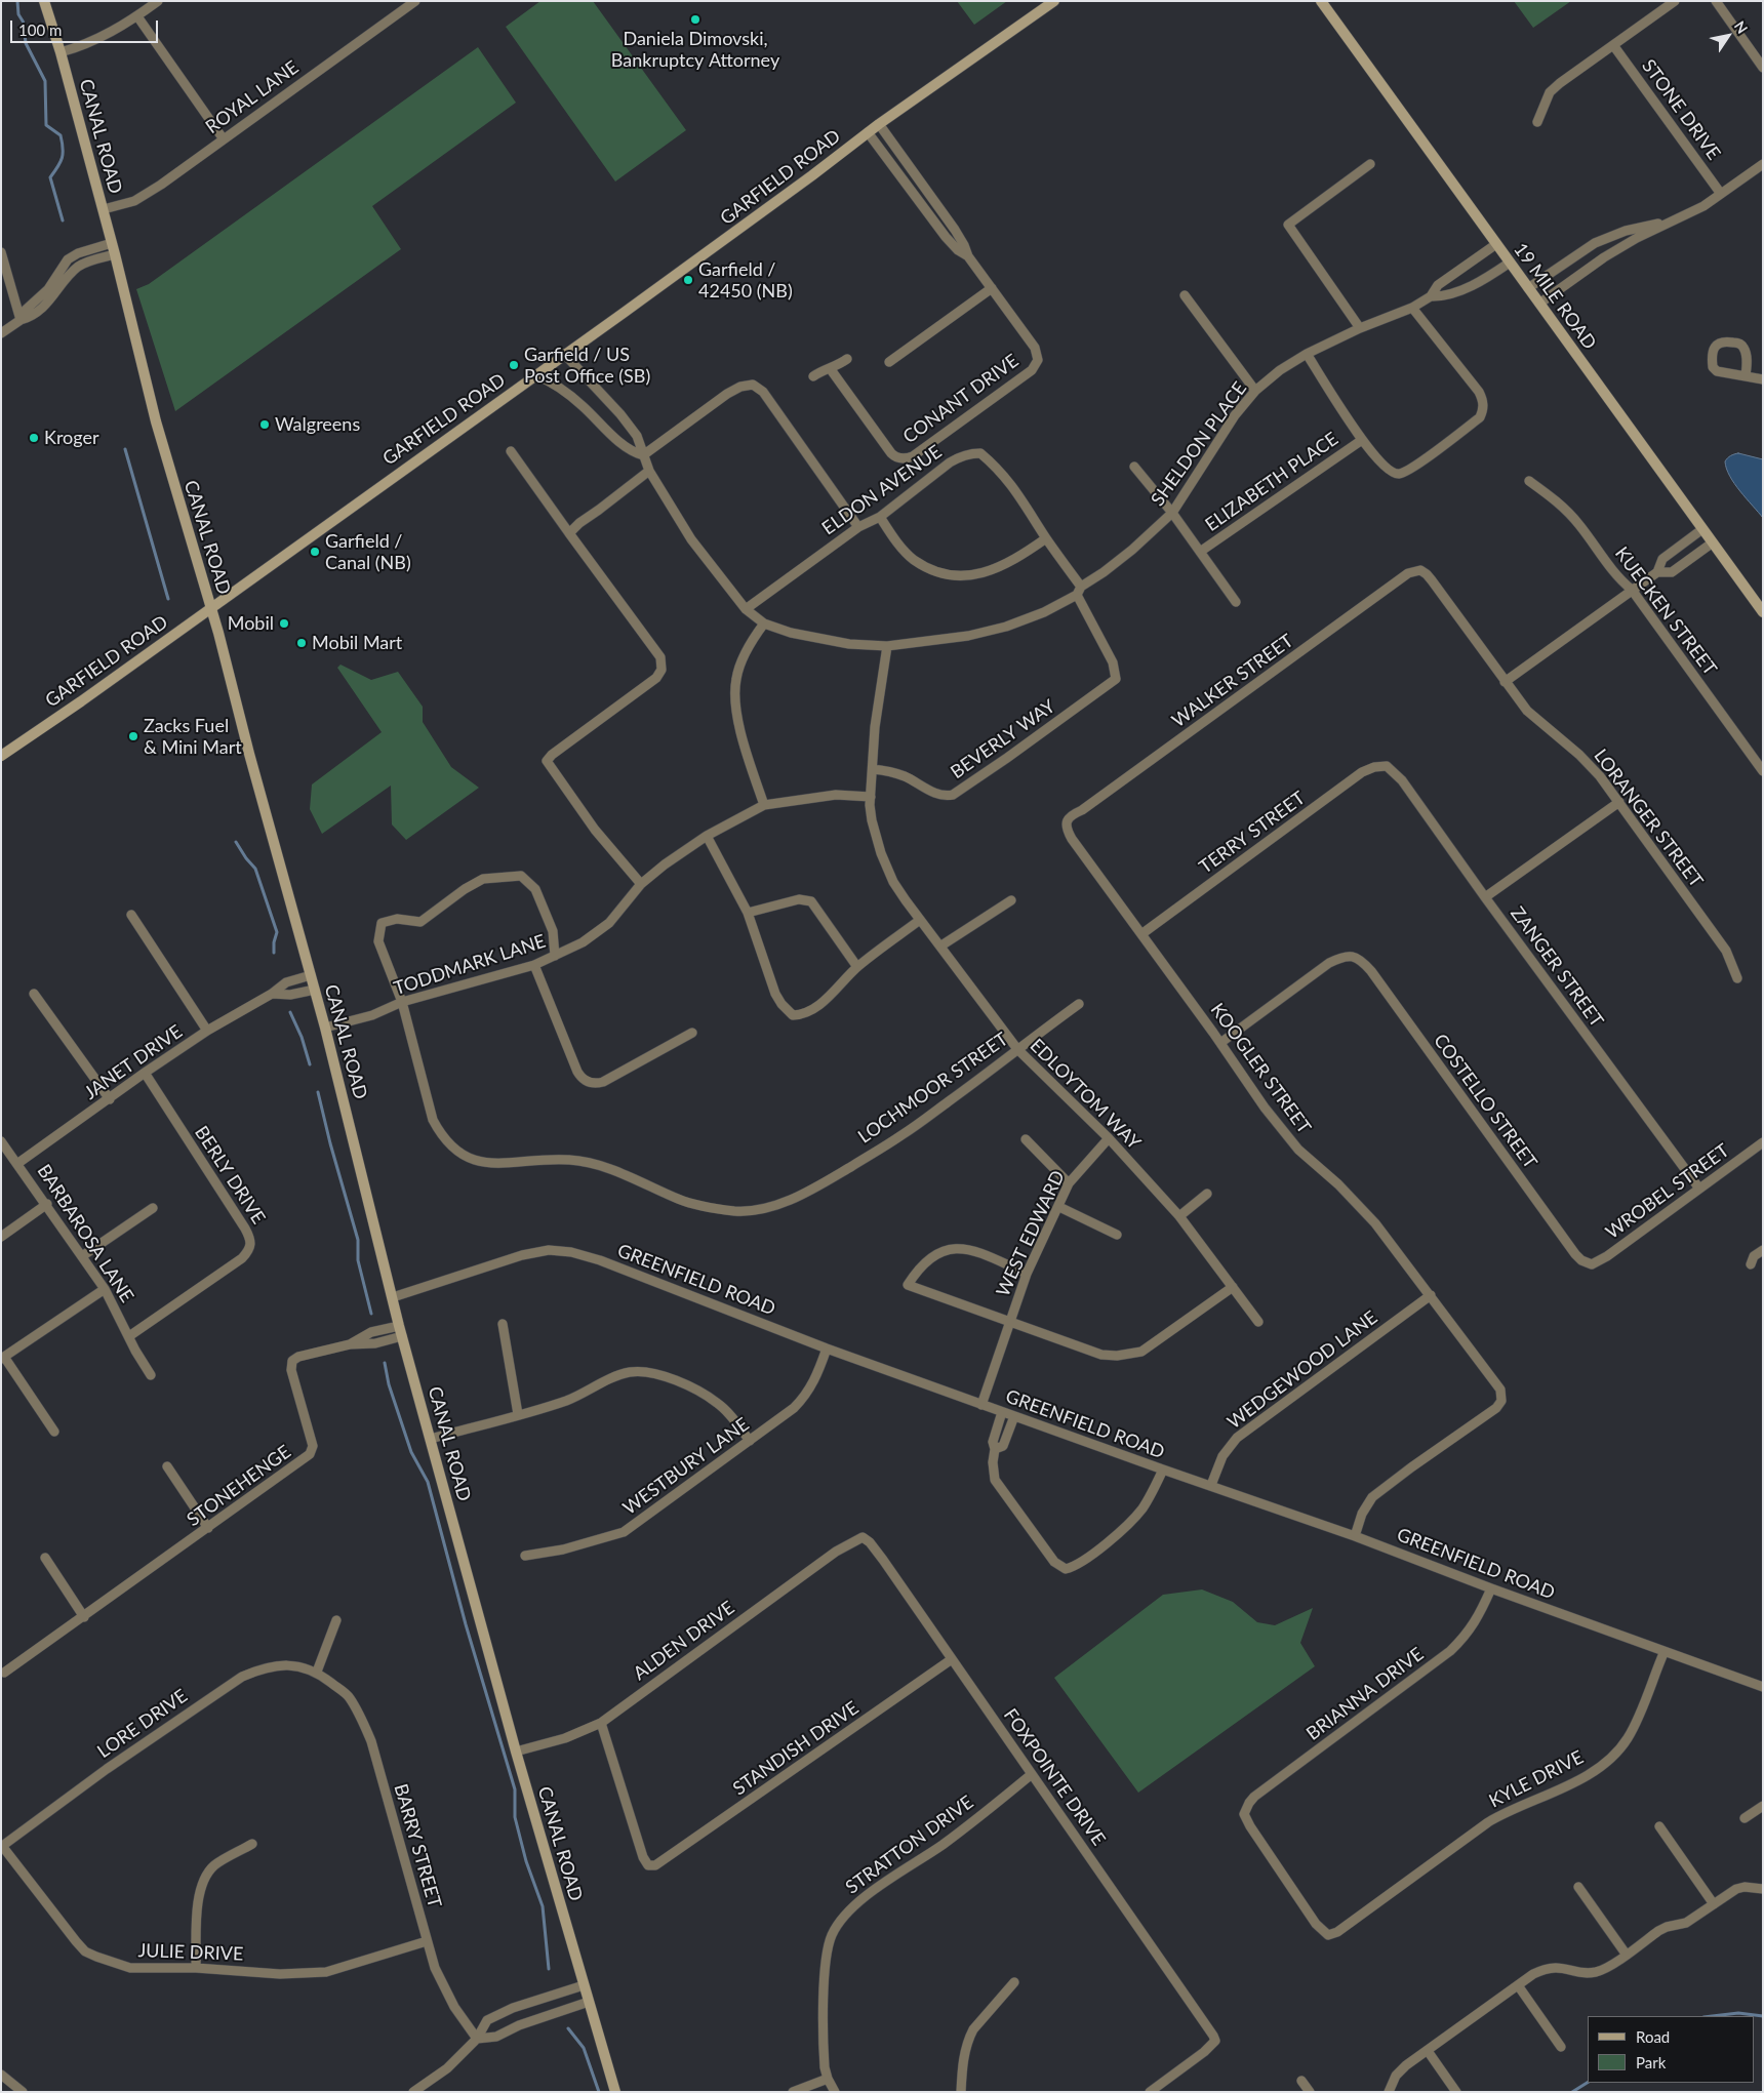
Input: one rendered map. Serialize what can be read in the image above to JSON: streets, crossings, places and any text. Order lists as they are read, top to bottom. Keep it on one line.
{"streets":{"street":["ROYAL LANE","STONE DRIVE","CANAL ROAD","GARFIELD ROAD","19 MILE ROAD","CONANT DRIVE","SHELDON PLACE","ELIZABETH PLACE","ELDON AVENUE","KUECKEN STREET","WALKER STREET","BEVERLY WAY","LORANGER STREET","TERRY STREET","TODDMARK LANE","ZANGER STREET","JANET DRIVE","KOOGLER STREET","LOCHMOOR STREET","EDLOYTOM WAY","COSTELLO STREET","BERLY DRIVE","WROBEL STREET","BARBAROSA LANE","WEST EDWARD","GREENFIELD ROAD","WEDGEWOOD LANE","WESTBURY LANE","STONEHENGE","ALDEN DRIVE","BRIANNA DRIVE","LORE DRIVE","STANDISH DRIVE","FOXPOINTE DRIVE","KYLE DRIVE","STRATTON DRIVE","BARRY STREET","JULIE DRIVE"]},"crossings":[["ROYAL LANE","CANAL ROAD"],["CANAL ROAD","GARFIELD ROAD"],["CANAL ROAD","TODDMARK LANE"],["CANAL ROAD","JANET DRIVE"],["CANAL ROAD","GREENFIELD ROAD"],["CANAL ROAD","STONEHENGE"],["CANAL ROAD","ALDEN DRIVE"],["19 MILE ROAD","SHELDON PLACE"],["SHELDON PLACE","ELDON AVENUE"],["SHELDON PLACE","BEVERLY WAY"],["ELDON AVENUE","BEVERLY WAY"],["WALKER STREET","LORANGER STREET"],["WALKER STREET","KOOGLER STREET"],["BEVERLY WAY","EDLOYTOM WAY"],["TERRY STREET","ZANGER STREET"],["TERRY STREET","KOOGLER STREET"],["TODDMARK LANE","LOCHMOOR STREET"],["ZANGER STREET","WROBEL STREET"],["JANET DRIVE","BERLY DRIVE"],["JANET DRIVE","BARBAROSA LANE"],["KOOGLER STREET","COSTELLO STREET"],["KOOGLER STREET","GREENFIELD ROAD"],["KOOGLER STREET","WEDGEWOOD LANE"],["LOCHMOOR STREET","EDLOYTOM WAY"],["EDLOYTOM WAY","WEST EDWARD"],["COSTELLO STREET","WROBEL STREET"],["BERLY DRIVE","BARBAROSA LANE"],["WEST EDWARD","GREENFIELD ROAD"],["GREENFIELD ROAD","WEDGEWOOD LANE"],["GREENFIELD ROAD","WESTBURY LANE"],["GREENFIELD ROAD","BRIANNA DRIVE"],["GREENFIELD ROAD","KYLE DRIVE"],["ALDEN DRIVE","STANDISH DRIVE"],["ALDEN DRIVE","FOXPOINTE DRIVE"],["BRIANNA DRIVE","KYLE DRIVE"],["LORE DRIVE","BARRY STREET"],["LORE DRIVE","JULIE DRIVE"],["STANDISH DRIVE","FOXPOINTE DRIVE"],["FOXPOINTE DRIVE","STRATTON DRIVE"],["BARRY STREET","JULIE DRIVE"]],"places":["Daniela Dimovski, Bankruptcy Attorney","Garfield / 42450 (NB)","Garfield / US Post Office (SB)","Walgreens","Kroger","Garfield / Canal (NB)","Mobil","Mobil Mart","Zacks Fuel & Mini Mart"],"legend":["Road","Park"],"scale_bar":"100 m","north":"top right"}
